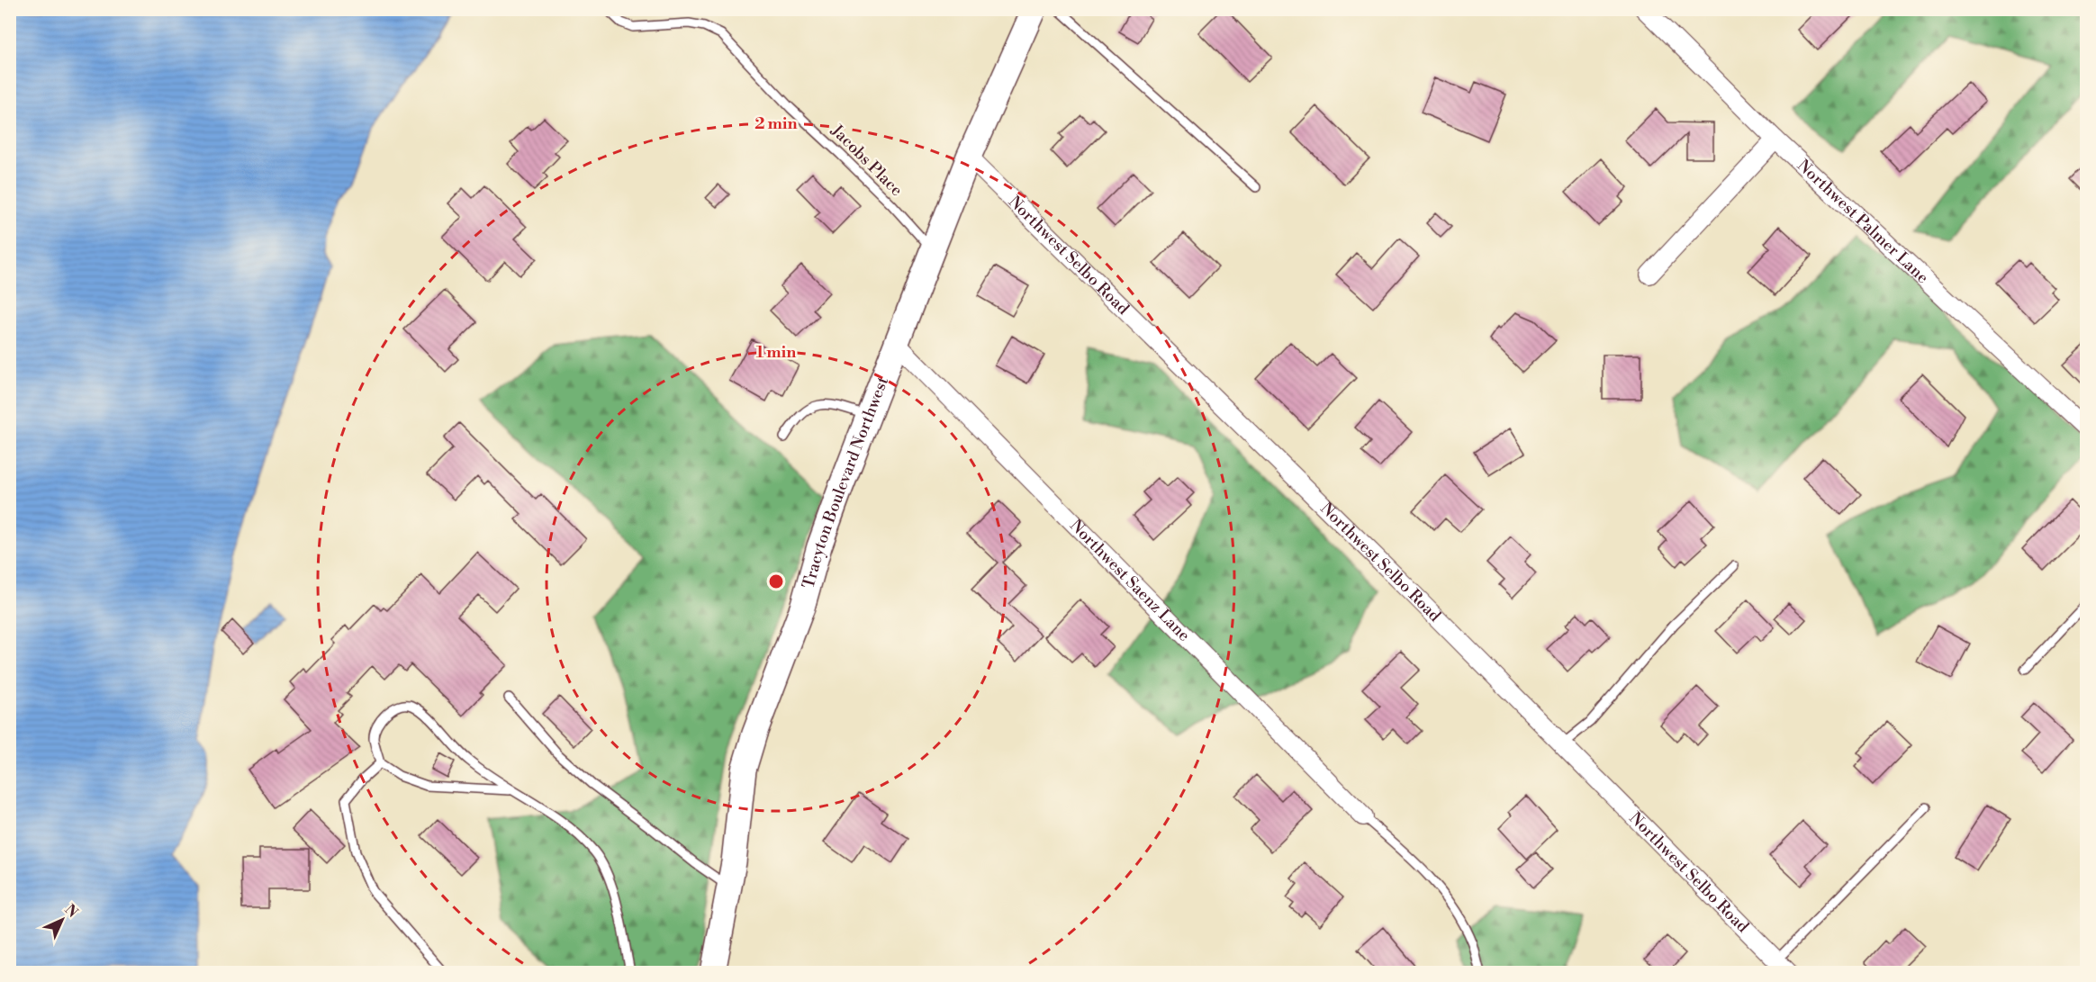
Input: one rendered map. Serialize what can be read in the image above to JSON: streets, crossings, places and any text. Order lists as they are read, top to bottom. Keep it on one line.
{"streets":{"main road":["Tracyton Boulevard Northwest"],"street":["Northwest Palmer Lane","Northwest Selbo Road","Northwest Saenz Lane"],"lane":["Jacobs Place"]},"crossings":[["Jacobs Place","Tracyton Boulevard Northwest"],["Northwest Selbo Road","Tracyton Boulevard Northwest"],["Tracyton Boulevard Northwest","Northwest Saenz Lane"]],"north":"top right","rings":["2 min","1 min"]}
